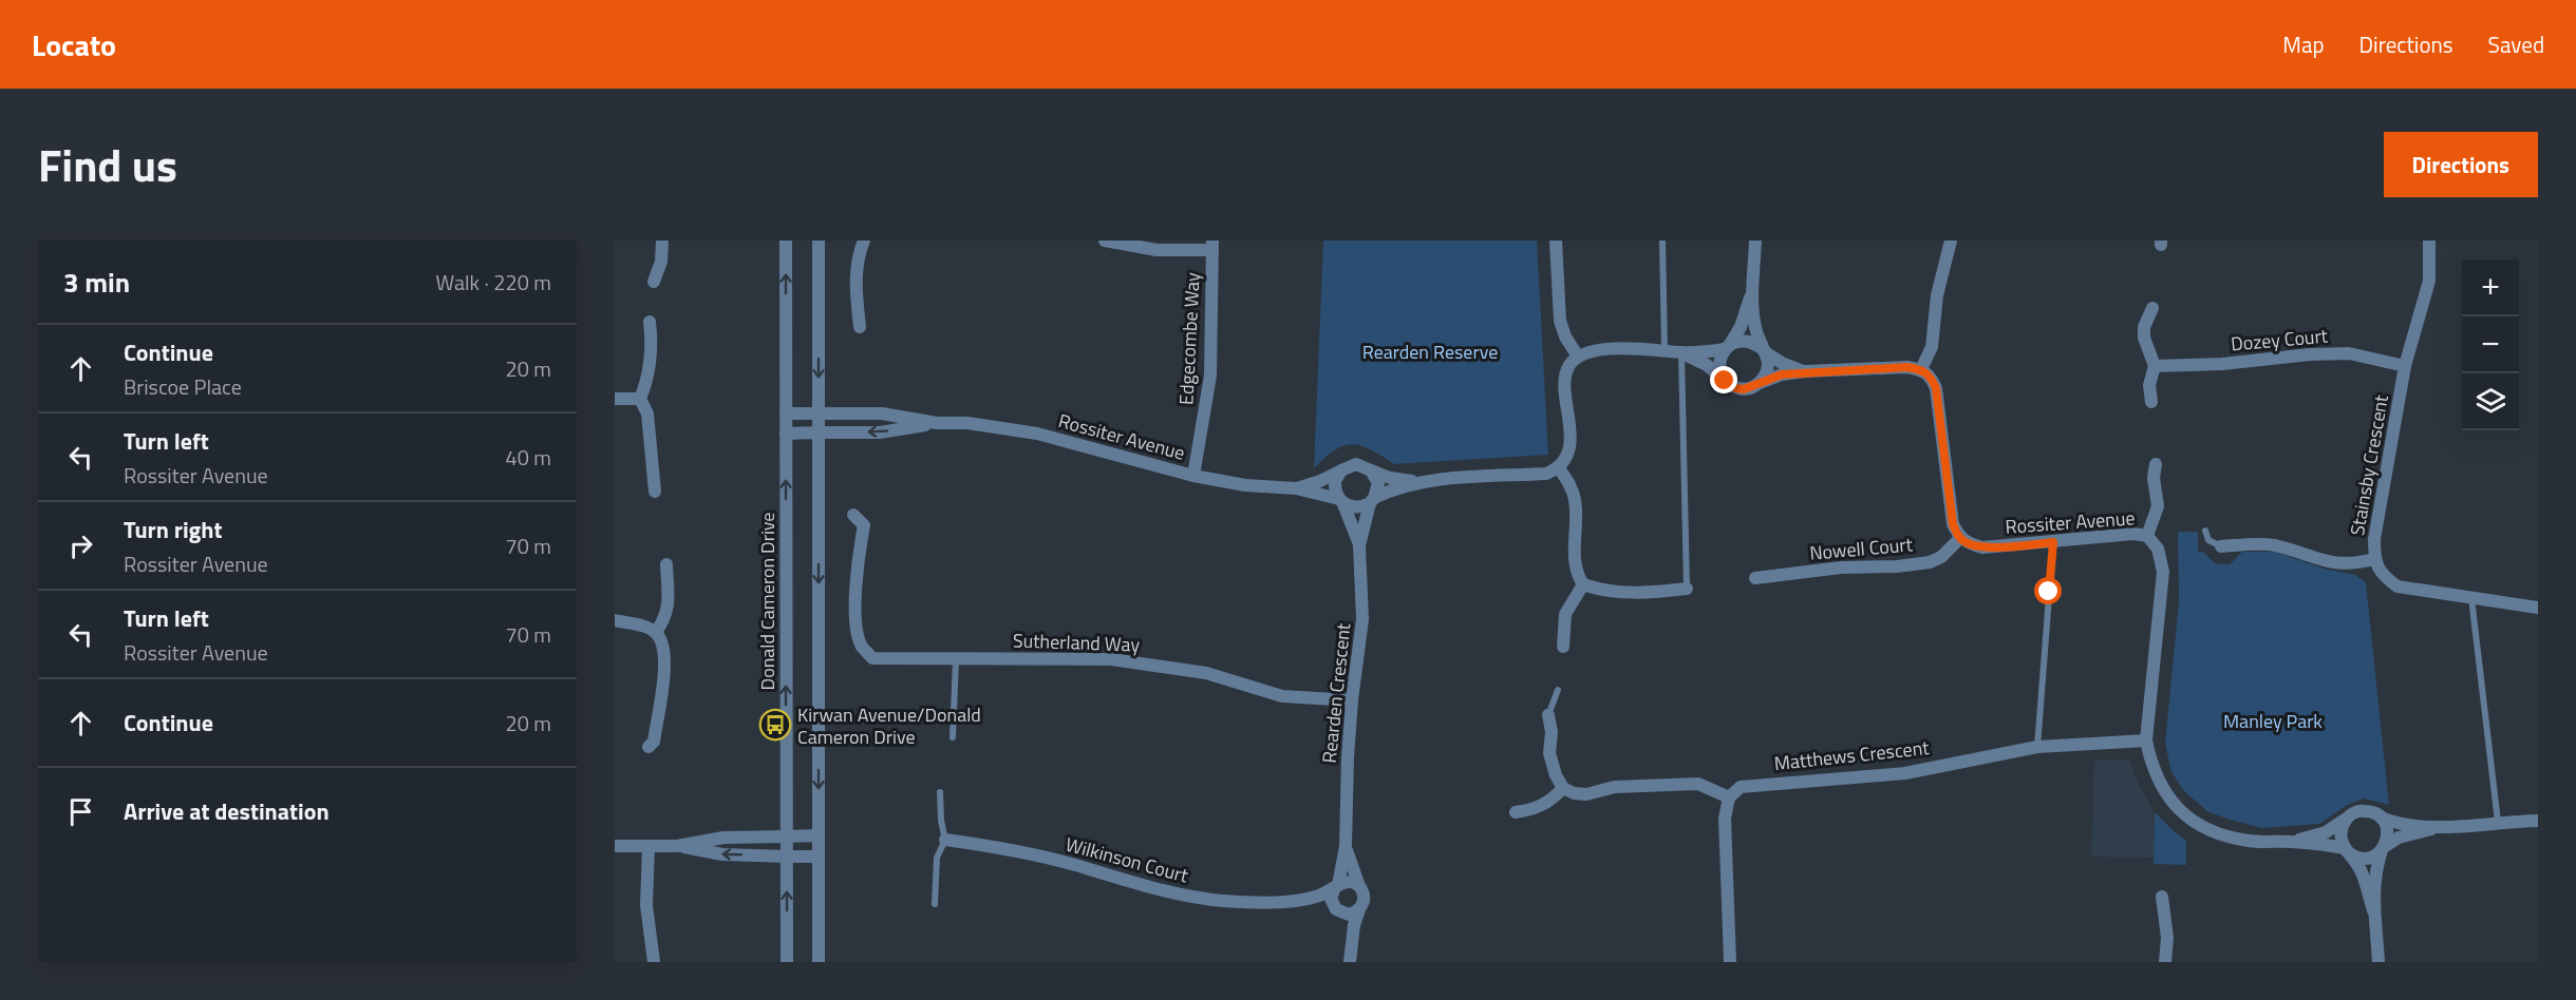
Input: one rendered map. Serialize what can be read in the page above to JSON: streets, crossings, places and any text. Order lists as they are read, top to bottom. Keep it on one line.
{"streets":{"street":["Edgecombe Way","Dozey Court","Rossiter Avenue","Stainsby Crescent","Nowell Court","Donald Cameron Drive","Sutherland Way","Rearden Crescent","Matthews Crescent","Wilkinson Court"]},"crossings":[["Edgecombe Way","Rossiter Avenue"],["Dozey Court","Stainsby Crescent"],["Rossiter Avenue","Nowell Court"],["Rossiter Avenue","Donald Cameron Drive"],["Rossiter Avenue","Rearden Crescent"],["Rossiter Avenue","Matthews Crescent"],["Sutherland Way","Rearden Crescent"],["Rearden Crescent","Wilkinson Court"]],"parks":["Rearden Reserve","Manley Park"],"places":{"bus stop":["Kirwan Avenue/Donald Cameron Drive"]},"page":{"header":"Locato","nav":["Map","Directions","Saved"],"title":"Find us","buttons":"Directions","heading":["3 min","Walk · 220 m"],"map_buttons":["+","−"],"list":[["Continue","Briscoe Place","20 m"],["Turn left","Rossiter Avenue","40 m"],["Turn right","Rossiter Avenue","70 m"],["Turn left","Rossiter Avenue","70 m"],["Continue","20 m"],"Arrive at destination"]}}
